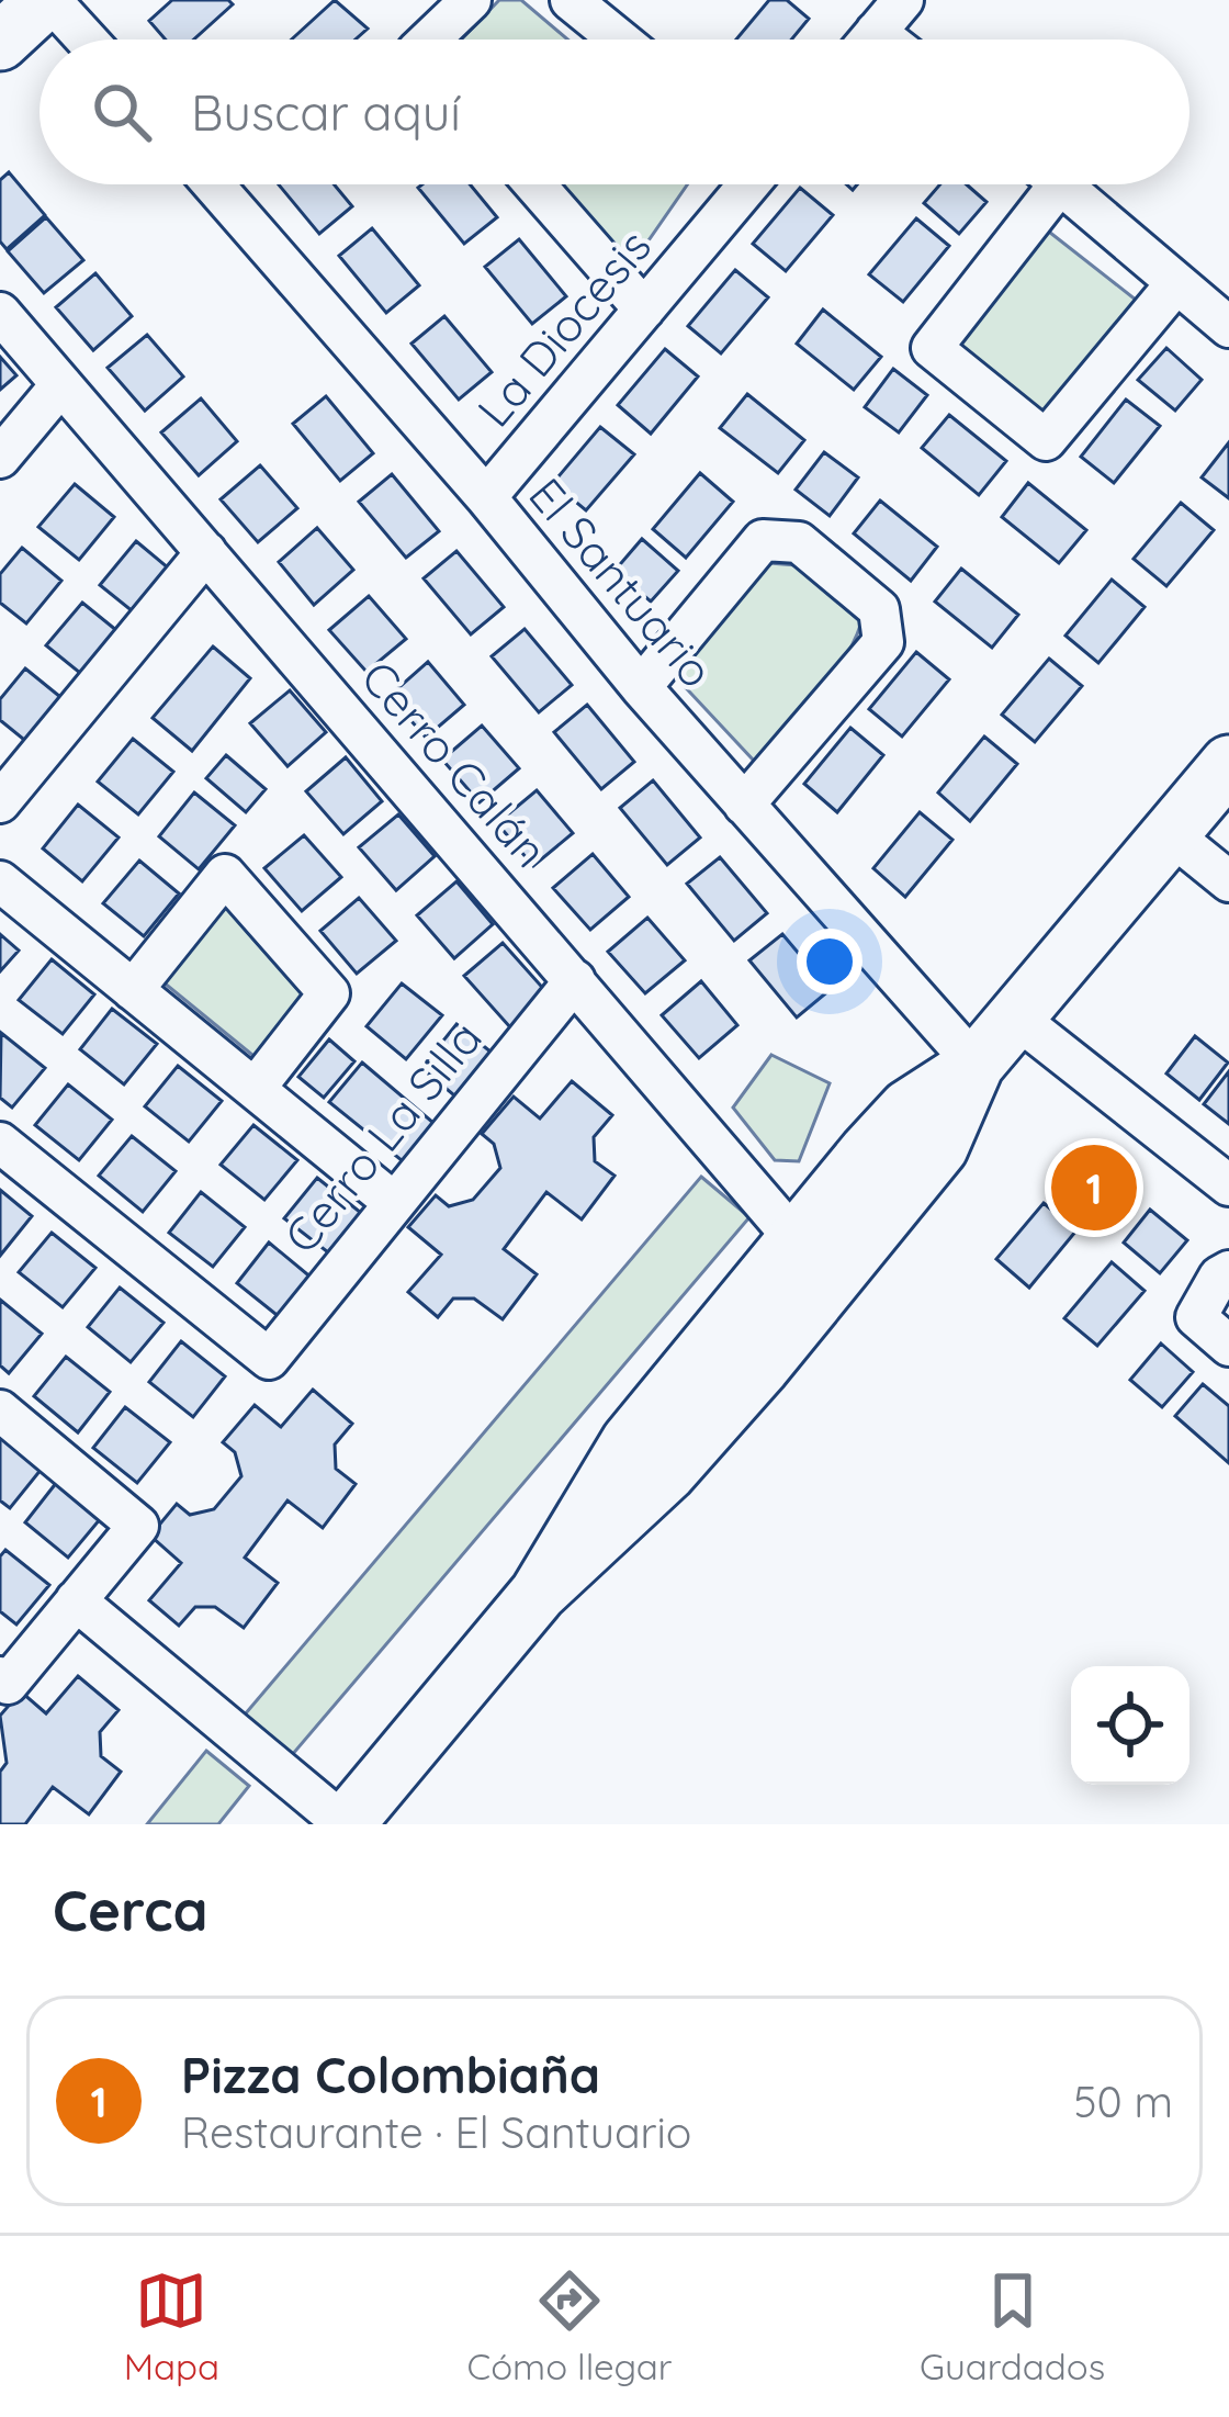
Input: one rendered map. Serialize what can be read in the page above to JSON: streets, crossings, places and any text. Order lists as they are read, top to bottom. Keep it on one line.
{"streets":{"street":["La Diocesis","El Santuario","Cerro Calán","Cerro La Silla"]},"crossings":[["La Diocesis","El Santuario"],["Cerro Calán","Cerro La Silla"]],"page":{"search":"Buscar aquí","pins":"1","heading":"Cerca","list":[{"mark":"1","name":"Pizza Colombiaña","note":"Restaurante · El Santuario","value":"50 m"}],"nav":["Mapa","Cómo llegar","Guardados"]}}
